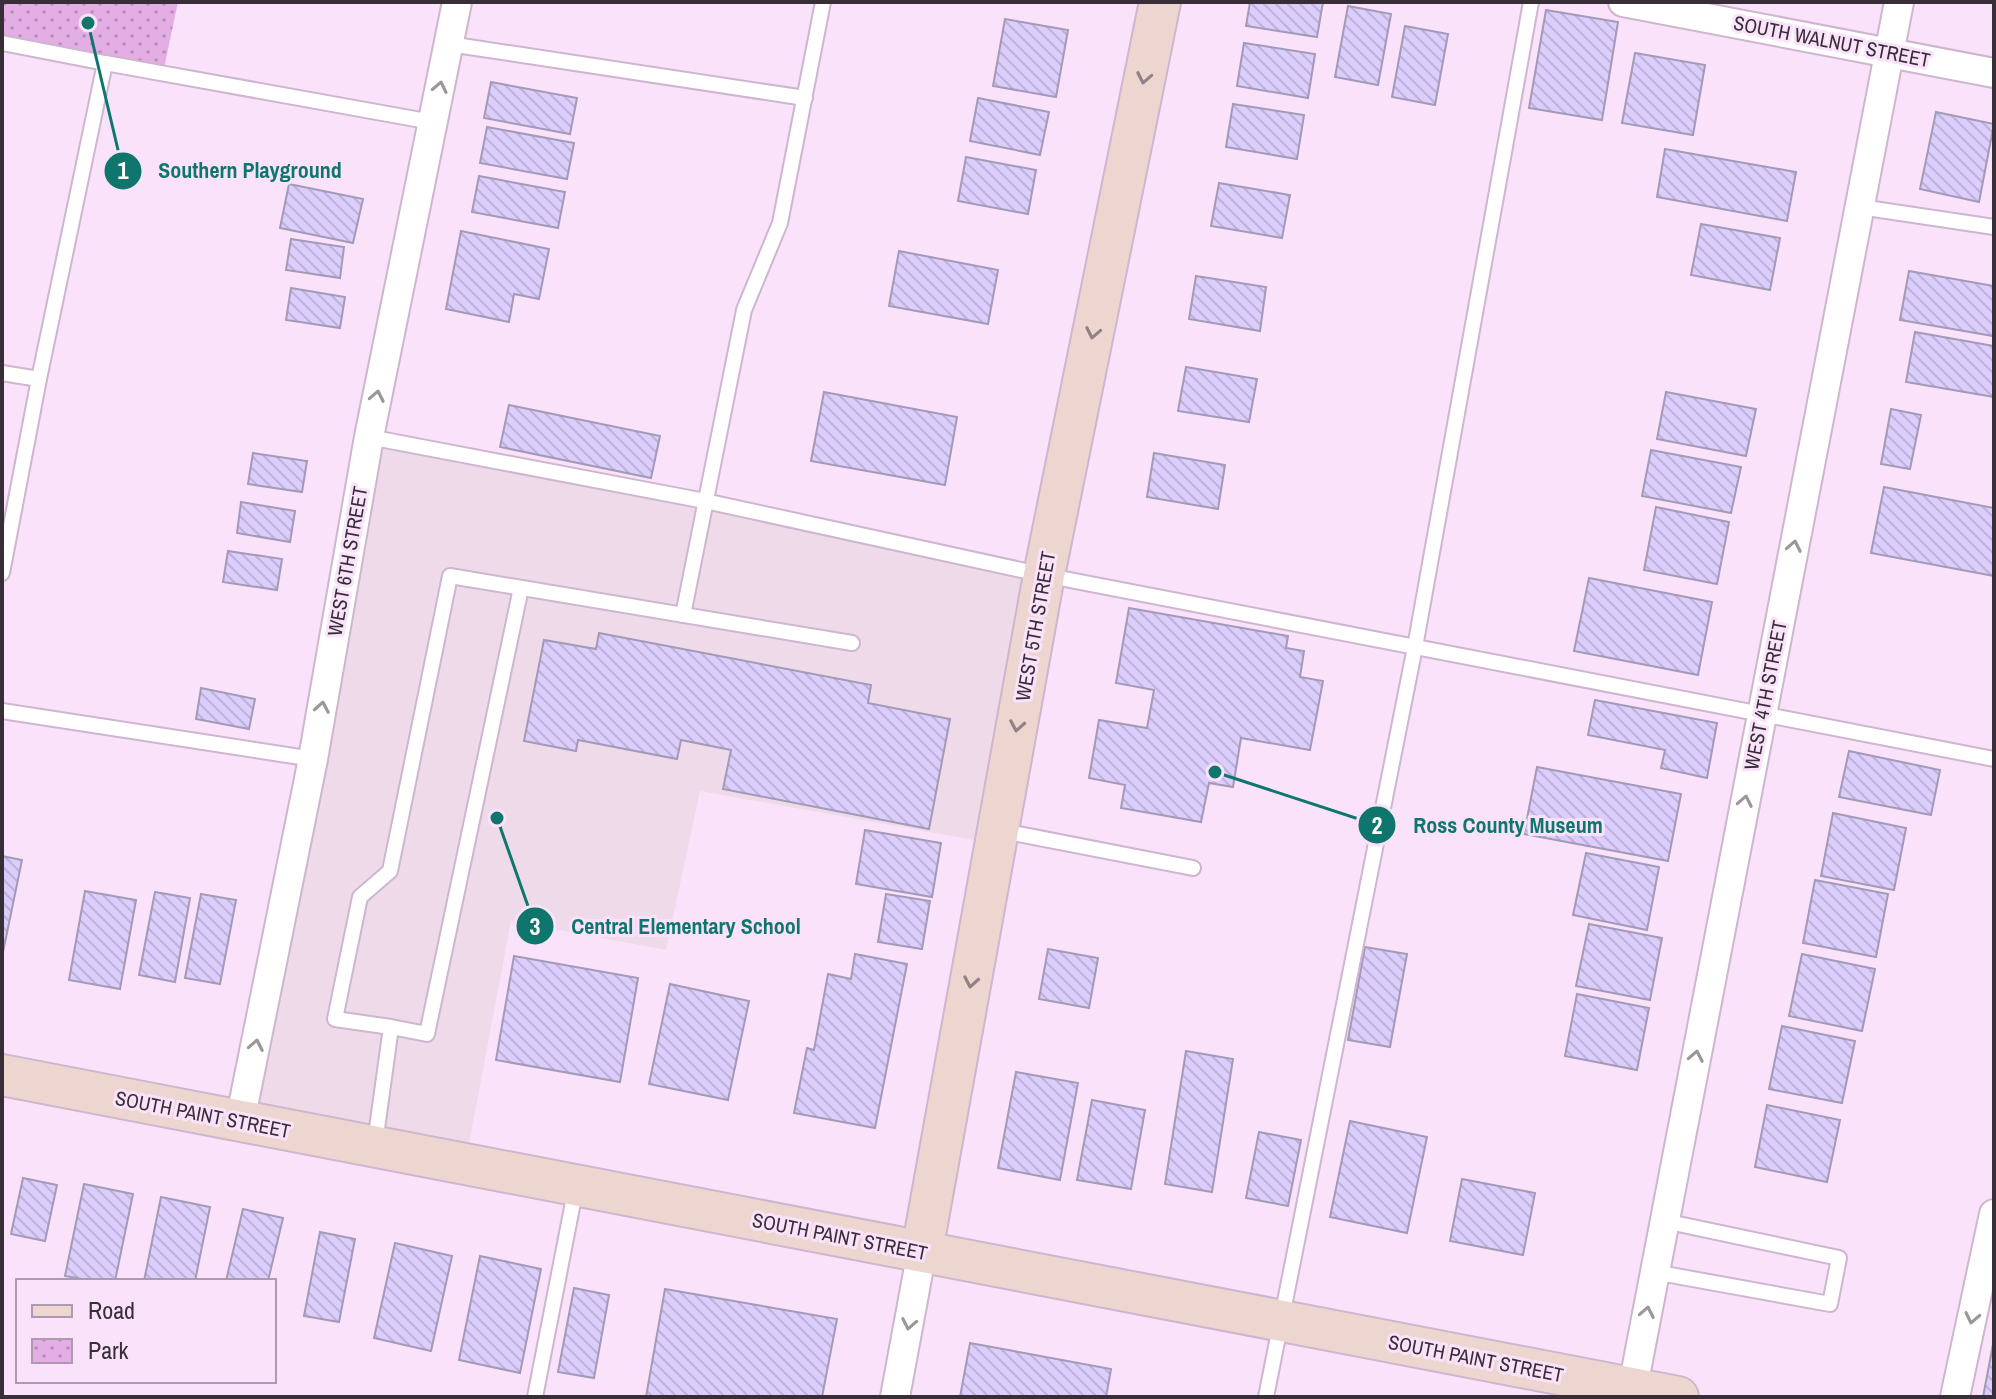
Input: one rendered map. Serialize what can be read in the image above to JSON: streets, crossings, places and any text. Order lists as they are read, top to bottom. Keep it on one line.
{"streets":{"main road":["WEST 5TH STREET","SOUTH PAINT STREET"],"street":["SOUTH WALNUT STREET","WEST 6TH STREET","WEST 4TH STREET"]},"crossings":[["SOUTH WALNUT STREET","WEST 4TH STREET"],["WEST 6TH STREET","SOUTH PAINT STREET"],["WEST 5TH STREET","SOUTH PAINT STREET"],["WEST 4TH STREET","SOUTH PAINT STREET"]],"one_way":["WEST 6TH STREET","WEST 5TH STREET","WEST 4TH STREET"],"places":["Southern Playground","Ross County Museum","Central Elementary School"],"legend":["Road","Park"]}
